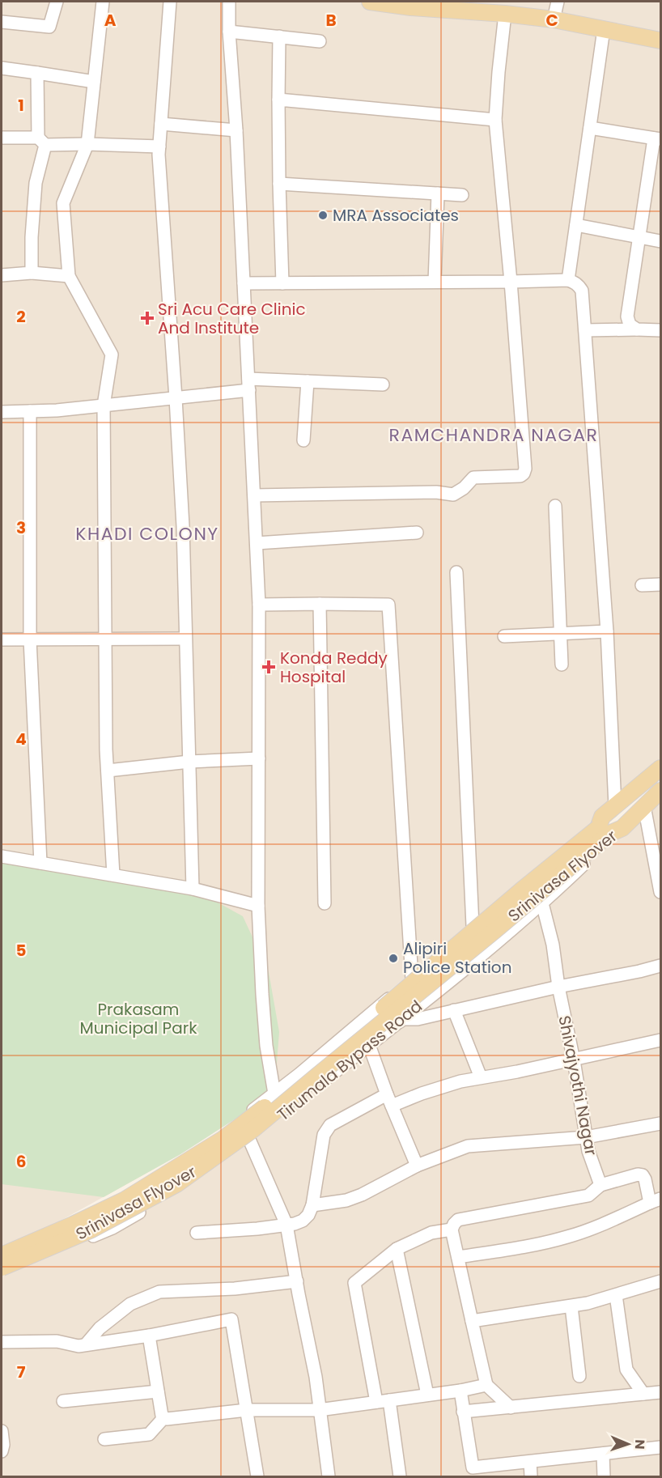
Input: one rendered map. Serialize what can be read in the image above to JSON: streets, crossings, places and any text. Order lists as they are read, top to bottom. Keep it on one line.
{"streets":{"main road":["Srinivasa Flyover","Tirumala Bypass Road"],"street":["Shivajyothi Nagar"]},"crossings":[["Srinivasa Flyover","Tirumala Bypass Road"],["Tirumala Bypass Road","Shivajyothi Nagar"]],"districts":["RAMCHANDRA NAGAR","KHADI COLONY"],"parks":["Prakasam Municipal Park"],"places":{"other":["MRA Associates","Alipiri Police Station"],"health":["Sri Acu Care Clinic And Institute","Konda Reddy Hospital"]},"north":"right","grid":{"columns":["A","B","C"],"rows":["1","2","3","4","5","6","7"]}}
